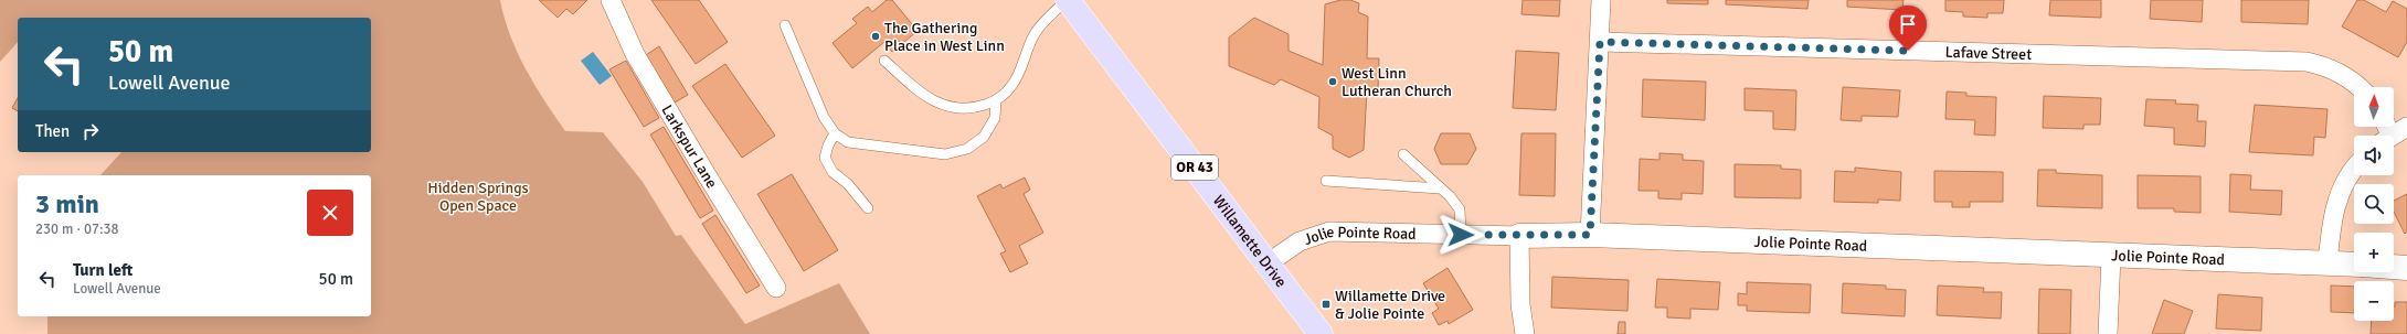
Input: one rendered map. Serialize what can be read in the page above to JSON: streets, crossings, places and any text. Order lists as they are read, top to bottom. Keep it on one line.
{"streets":{"main road":["OR 43","Willamette Drive"],"street":["Lafave Street","Larkspur Lane","Jolie Pointe Road"]},"crossings":[["Jolie Pointe Road","Willamette Drive"]],"parks":["Hidden Springs Open Space"],"places":{"other":["The Gathering Place in West Linn","West Linn Lutheran Church"],"transit":["Willamette Drive & Jolie Pointe"]},"north":"top","page":{"turn":["50 m","Lowell Avenue"],"map_buttons":["+","−"],"then":"Then","heading":["3 min","230 m · 07:38"],"list":[{"name":"Turn left","note":"Lowell Avenue","value":"50 m"}]}}
